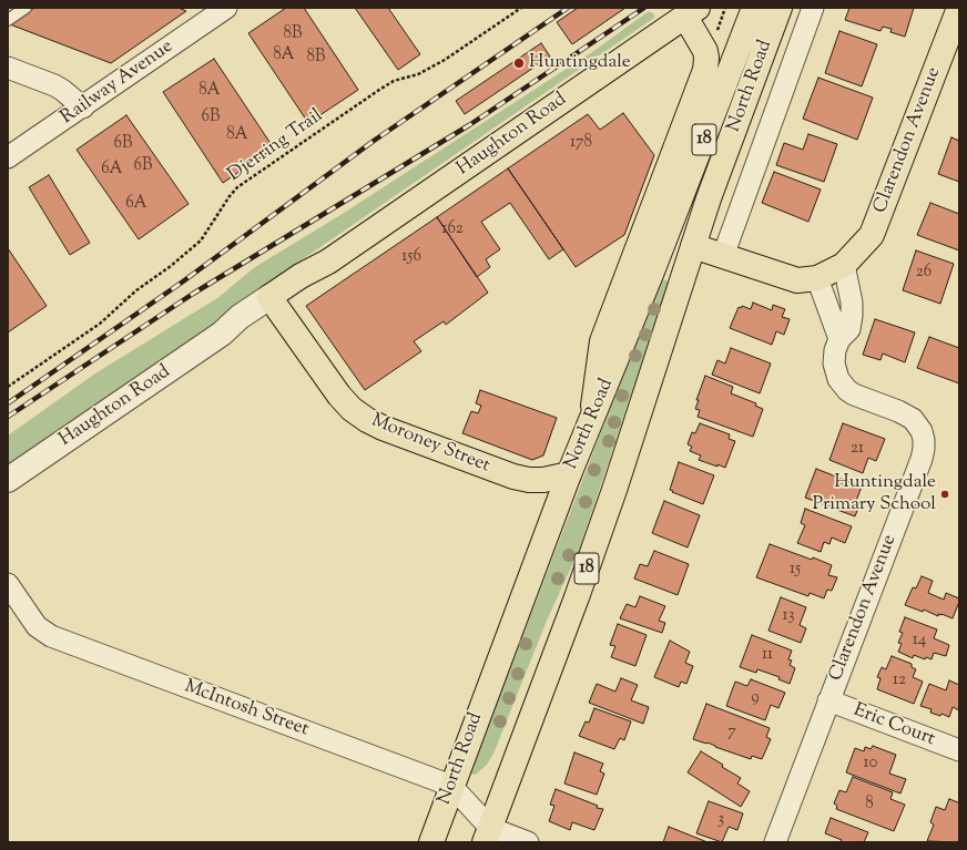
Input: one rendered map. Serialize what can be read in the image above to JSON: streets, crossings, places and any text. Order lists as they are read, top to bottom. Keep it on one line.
{"streets":{"main road":["North Road","Haughton Road","18","Clarendon Avenue","Moroney Street"],"street":["Railway Avenue","McIntosh Street","Eric Court"],"path":["Djerring Trail"]},"crossings":[["North Road","Clarendon Avenue"],["North Road","Moroney Street"],["North Road","McIntosh Street"],["Haughton Road","Moroney Street"],["Clarendon Avenue","Eric Court"]],"places":["Huntingdale","Huntingdale Primary School"],"house_numbers":["8B","8A","8B","8A","6B","8A","178","6B","6B","6A","6A","162","156","26","21","15","13","14","11","12","9","7","10","8","3"]}
